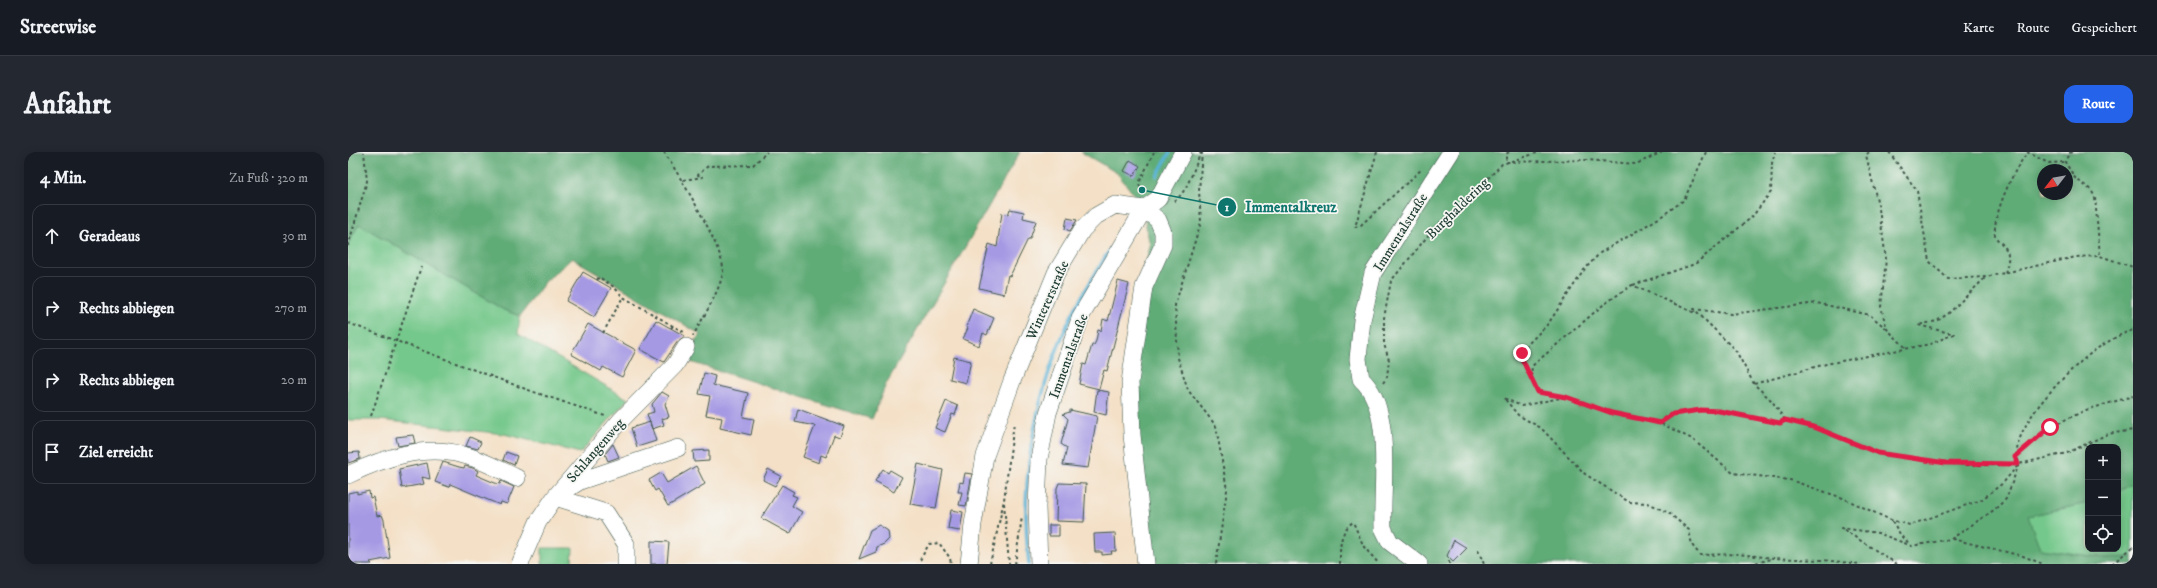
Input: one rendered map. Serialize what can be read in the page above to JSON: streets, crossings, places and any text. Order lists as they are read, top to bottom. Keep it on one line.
{"streets":{"street":["Immentalstraße","Wintererstraße","Schlangenweg"],"path":["Burghaldering"]},"crossings":[["Immentalstraße","Wintererstraße"]],"places":["Immentalkreuz"],"north":"bottom left","page":{"header":"Streetwise","nav":["Karte","Route","Gespeichert"],"buttons":"Route","title":"Anfahrt","heading":["4 Min.","Zu Fuß · 320 m"],"list":[["Geradeaus","30 m"],["Rechts abbiegen","270 m"],["Rechts abbiegen","20 m"],"Ziel erreicht"],"map_buttons":["+","−"]}}
